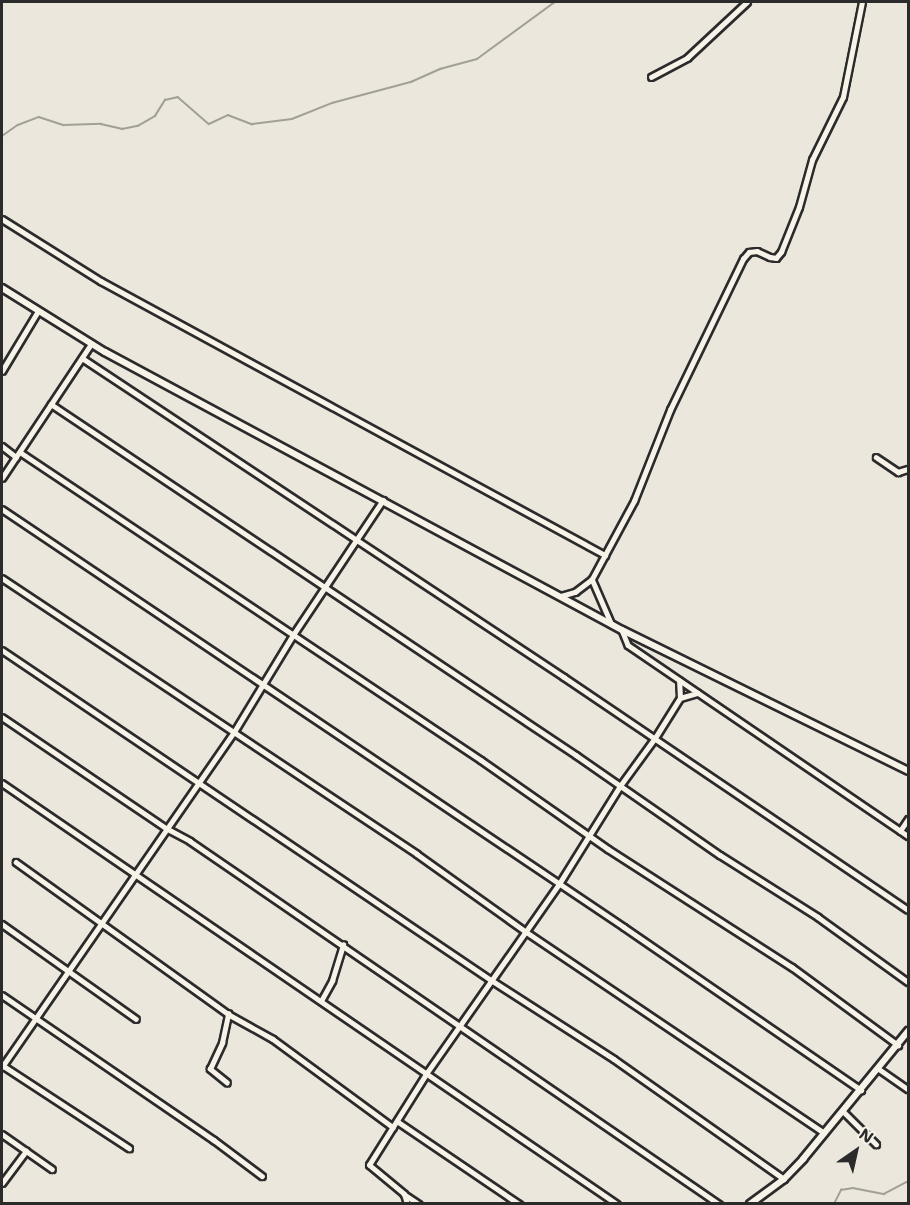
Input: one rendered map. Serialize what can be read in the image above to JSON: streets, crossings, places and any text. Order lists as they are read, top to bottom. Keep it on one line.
{"north":"top right"}
